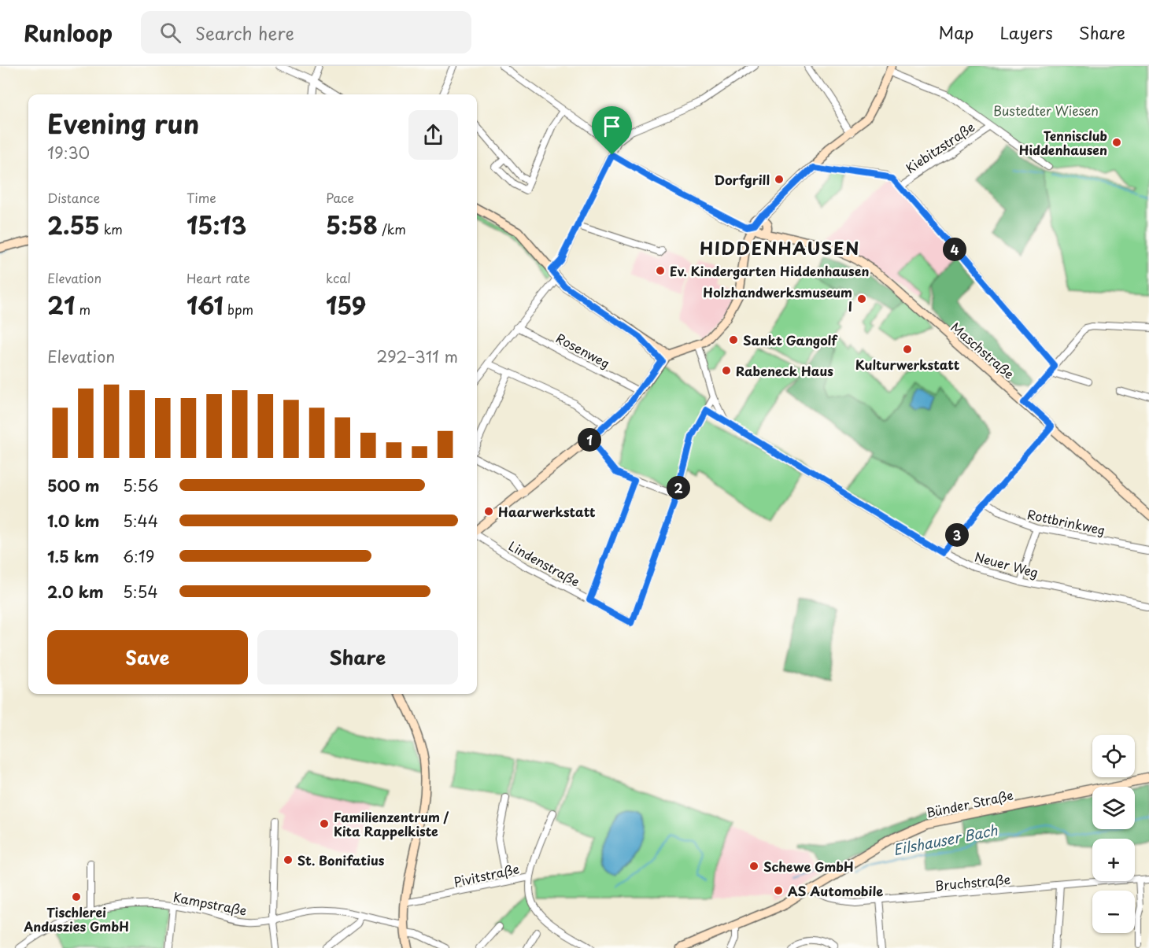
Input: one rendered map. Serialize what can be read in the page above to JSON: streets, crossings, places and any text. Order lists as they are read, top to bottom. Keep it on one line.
{"streets":{"main road":["Maschstraße","Bünder Straße"],"street":["Kiebitzstraße","Rosenweg","Rottbrinkweg","Lindenstraße","Neuer Weg","Pivitstraße","Bruchstraße","Kampstraße"]},"crossings":[["Bünder Straße","Bruchstraße"]],"districts":["HIDDENHAUSEN"],"water":["Eilshauser Bach"],"parks":["Bustedter Wiesen"],"places":["Tennisclub Hiddenhausen","Dorfgrill","Ev. Kindergarten Hiddenhausen","Holzhandwerksmuseum I","Sankt Gangolf","Kulturwerkstatt","Rabeneck Haus","Haarwerkstatt","Familienzentrum / Kita Rappelkiste","St. Bonifatius","Schewe GmbH","AS Automobile","Tischlerei Anduszies GmbH"],"page":{"header":"Runloop","search":"Search here","nav":["Map","Layers","Share"],"heading":["Evening run","19:30"],"stats":[["Distance","2.55 km"],["Time","15:13"],["Pace","5:58 /km"],["Elevation","21 m"],["Heart rate","161 bpm"],["kcal","159"]],"pins":["4","1","2","3"],"chart":["Elevation","292–311 m"],"list":[{"name":"500 m","note":"5:56"},{"name":"1.0 km","note":"5:44"},{"name":"1.5 km","note":"6:19"},{"name":"2.0 km","note":"5:54"}],"buttons":["Save","Share"],"map_buttons":["+","−"]}}
